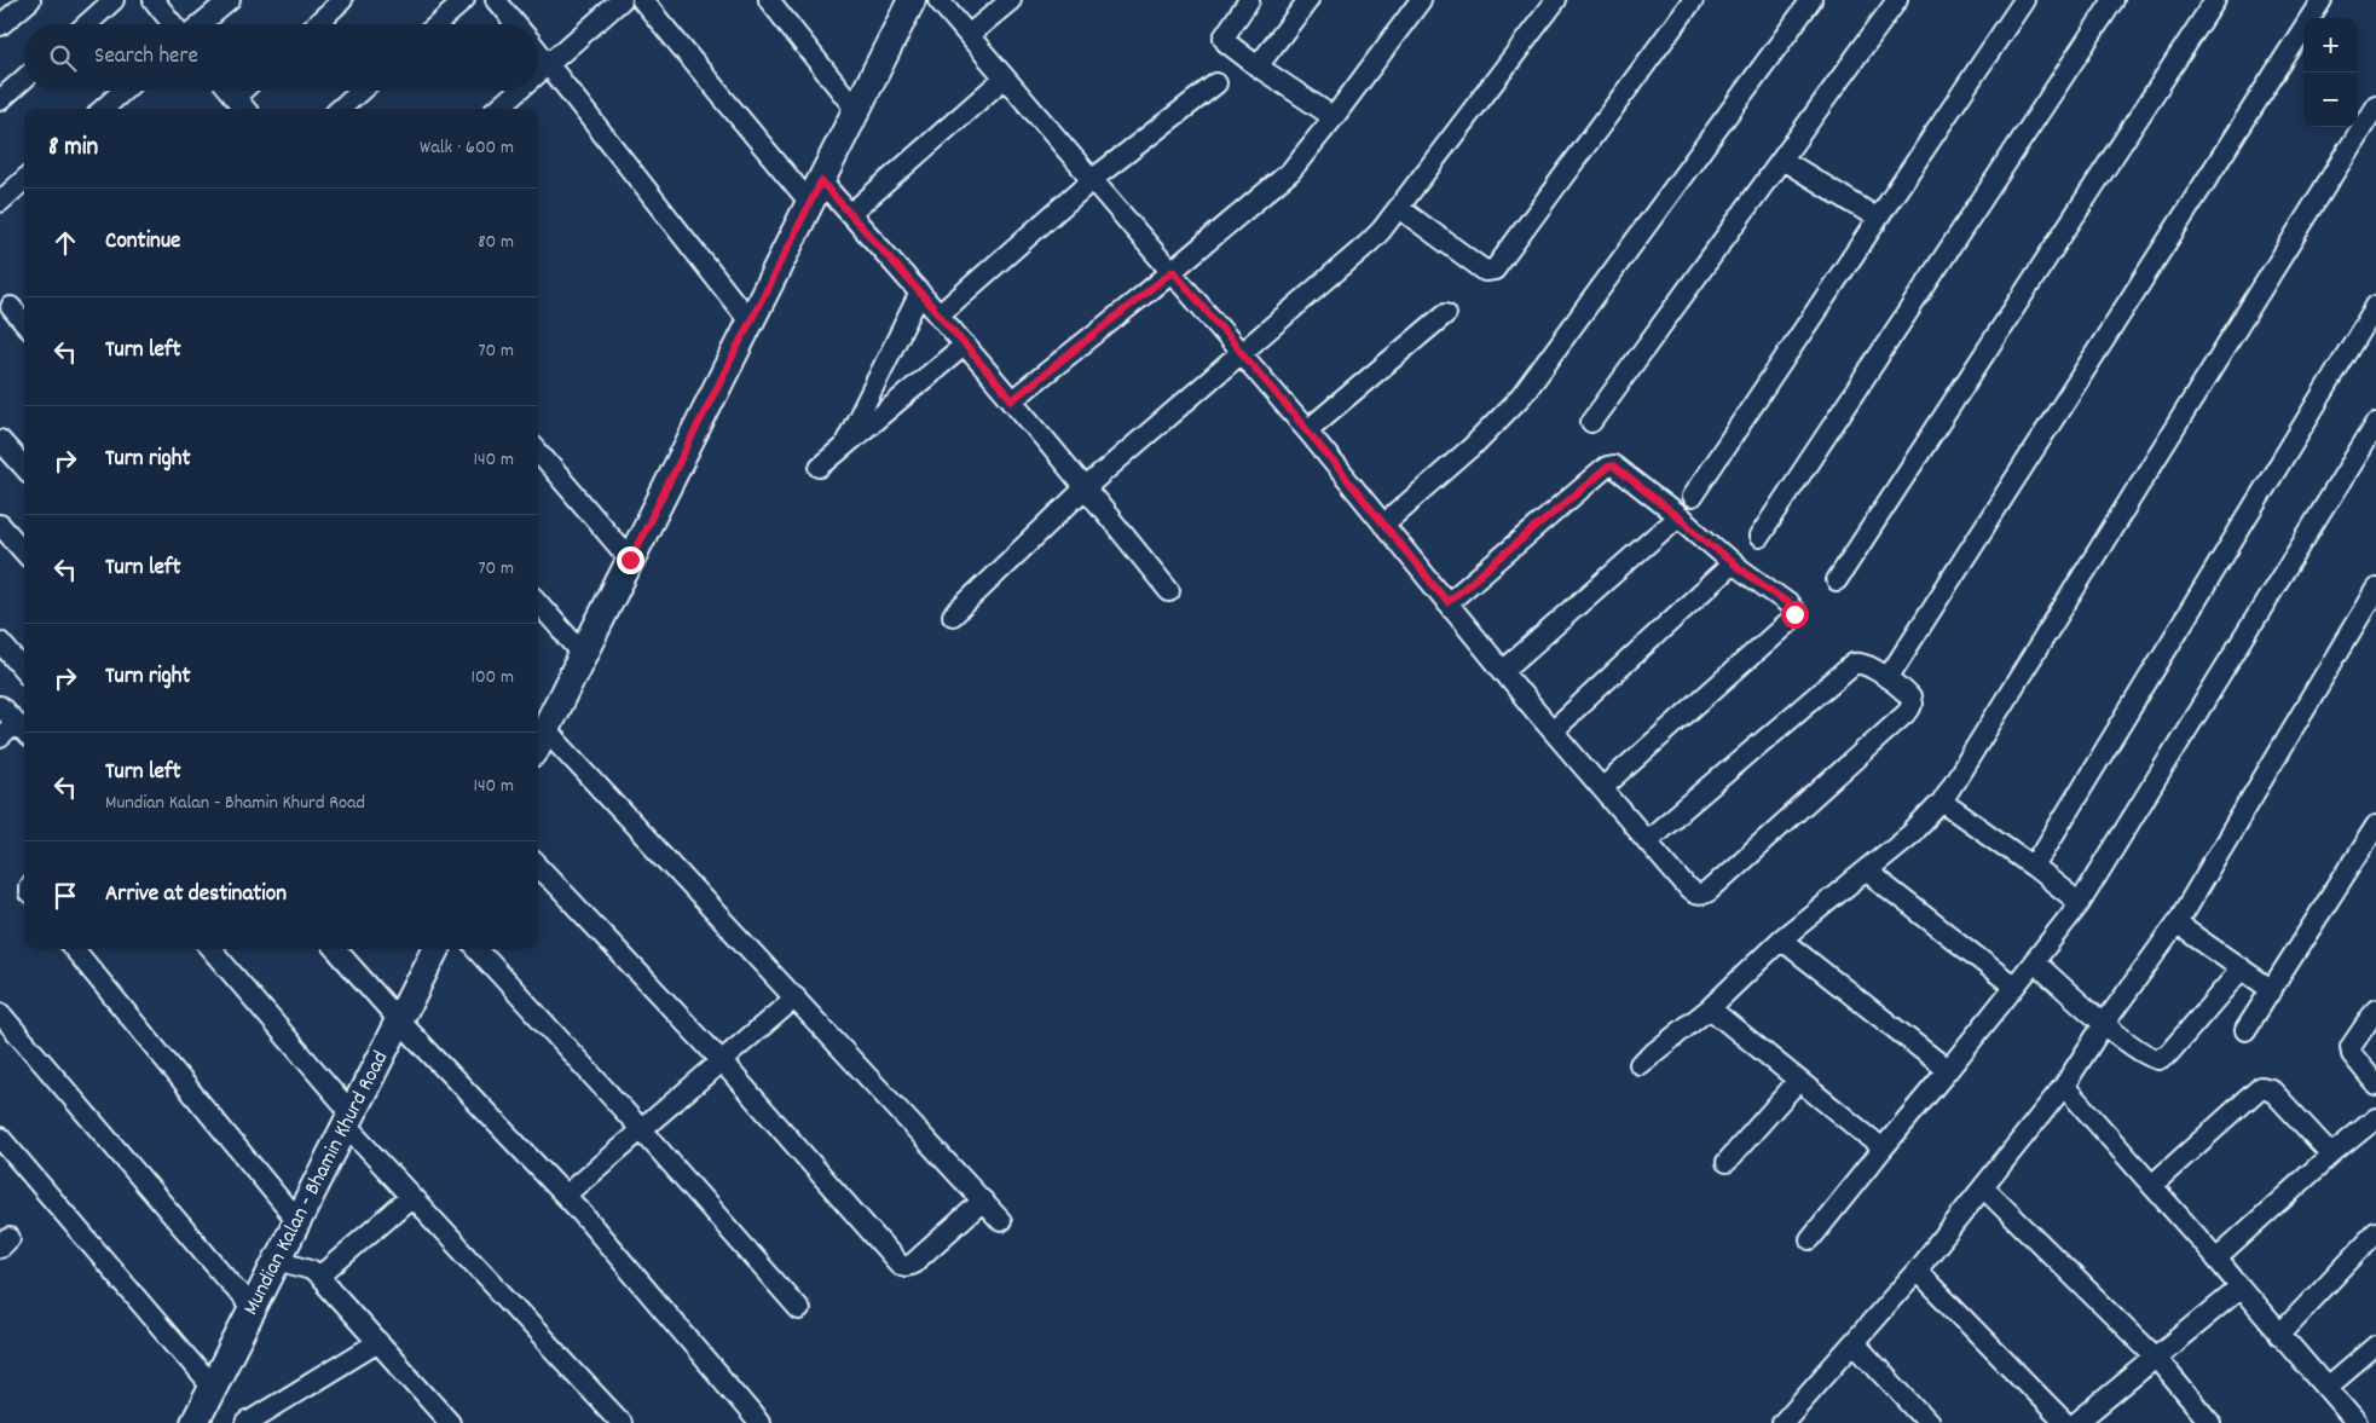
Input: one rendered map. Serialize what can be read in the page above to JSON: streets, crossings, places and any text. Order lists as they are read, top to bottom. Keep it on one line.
{"streets":{"street":["Mundian Kalan - Bhamin Khurd Road"]},"page":{"map_buttons":["+","−"],"search":"Search here","heading":["8 min","Walk · 600 m"],"list":[["Continue","80 m"],["Turn left","70 m"],["Turn right","140 m"],["Turn left","70 m"],["Turn right","100 m"],["Turn left","Mundian Kalan - Bhamin Khurd Road","140 m"],"Arrive at destination"]}}
